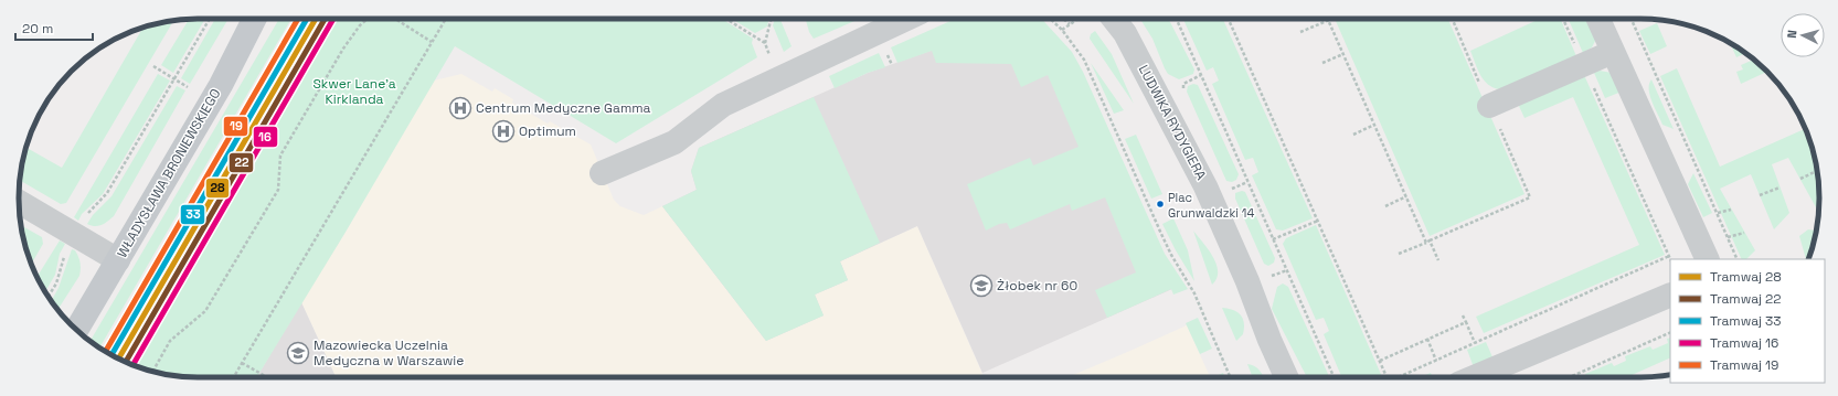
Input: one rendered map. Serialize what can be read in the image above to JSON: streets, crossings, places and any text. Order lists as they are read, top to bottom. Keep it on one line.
{"streets":{"main road":["WŁADYSŁAWA BRONIEWSKIEGO"],"street":["LUDWIKA RYDYGIERA"]},"parks":["Skwer Lane'a Kirklanda"],"places":{"hospital":["Centrum Medyczne Gamma","Optimum"],"other":["Plac Grunwaldzki 14"],"school or university":["Żłobek nr 60","Mazowiecka Uczelnia Medyczna w Warszawie"]},"lines":["tram line 28","tram line 22","tram line 33","tram line 16","tram line 19"],"legend":["Tramwaj 28","Tramwaj 22","Tramwaj 33","Tramwaj 16","Tramwaj 19"],"scale_bar":"20 m","north":"left"}
